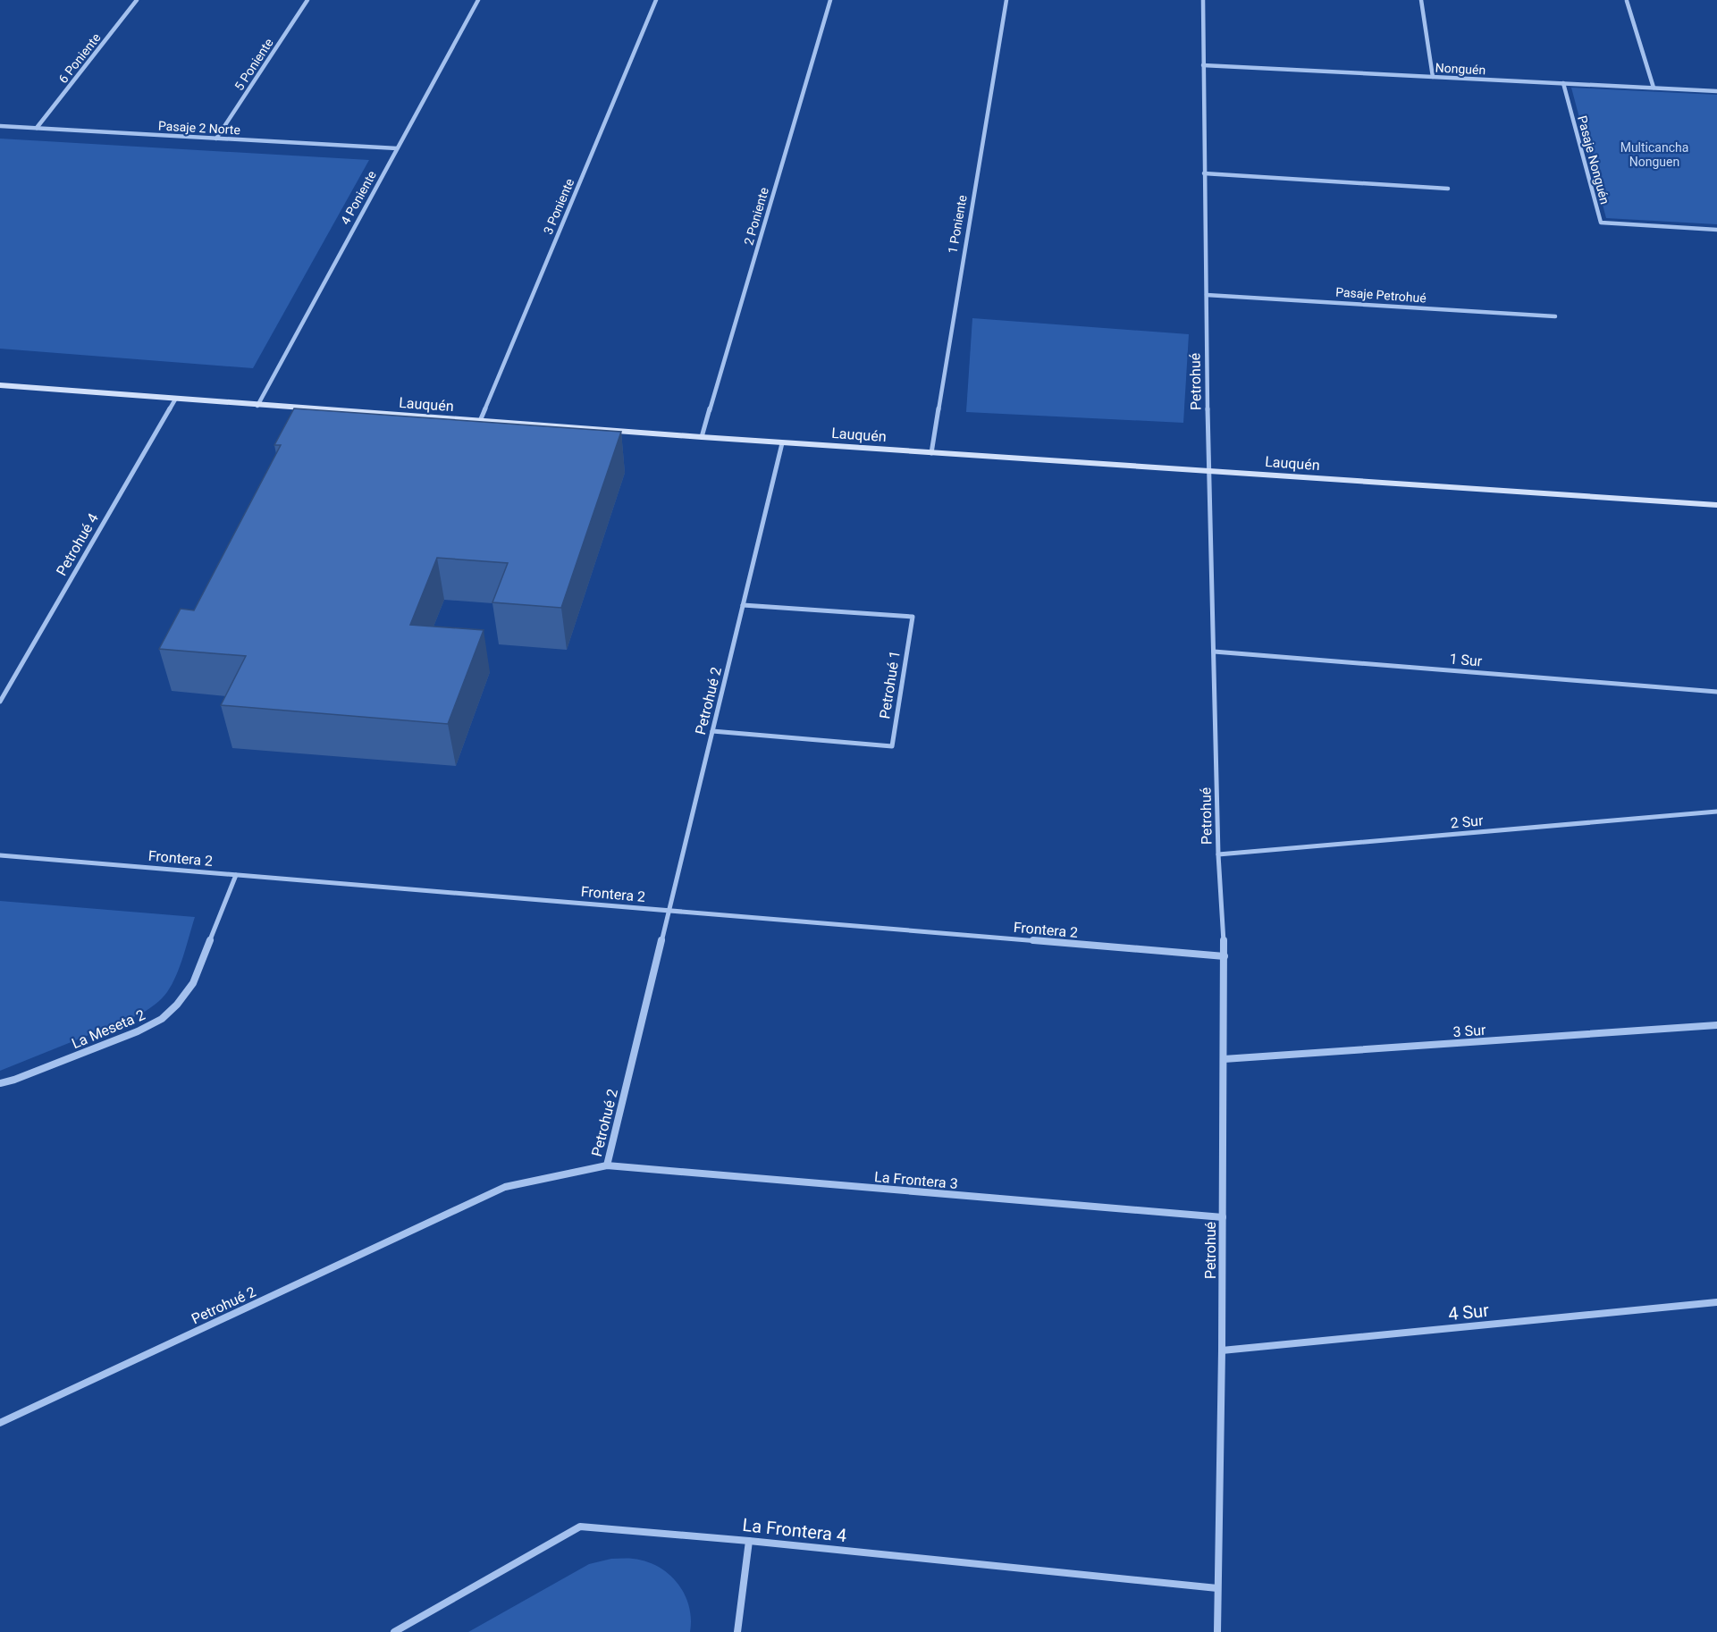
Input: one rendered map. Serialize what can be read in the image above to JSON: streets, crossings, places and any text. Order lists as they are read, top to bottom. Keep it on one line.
{"streets":{"street":["6 Poniente","5 Poniente","Nonguén","Pasaje 2 Norte","Pasaje Nonguén","4 Poniente","3 Poniente","2 Poniente","1 Poniente","Pasaje Petrohué","Petrohué","Lauquén","Petrohué 4","1 Sur","Petrohué 1","Petrohué 2","2 Sur","Frontera 2","La Meseta 2","3 Sur","La Frontera 3","4 Sur","La Frontera 4"]},"crossings":[["6 Poniente","Pasaje 2 Norte"],["5 Poniente","Pasaje 2 Norte"],["Nonguén","Pasaje Nonguén"],["Nonguén","Petrohué"],["Pasaje 2 Norte","4 Poniente"],["4 Poniente","Lauquén"],["3 Poniente","Lauquén"],["2 Poniente","Lauquén"],["1 Poniente","Lauquén"],["Pasaje Petrohué","Petrohué"],["Petrohué","Lauquén"],["Petrohué","1 Sur"],["Petrohué","2 Sur"],["Petrohué","Frontera 2"],["Petrohué","3 Sur"],["Petrohué","La Frontera 3"],["Petrohué","4 Sur"],["Petrohué","La Frontera 4"],["Lauquén","Petrohué 4"],["Lauquén","Petrohué 2"],["Petrohué 1","Petrohué 2"],["Petrohué 2","Frontera 2"],["Petrohué 2","La Frontera 3"],["Frontera 2","La Meseta 2"]],"parks":["Multicancha Nonguen"]}
